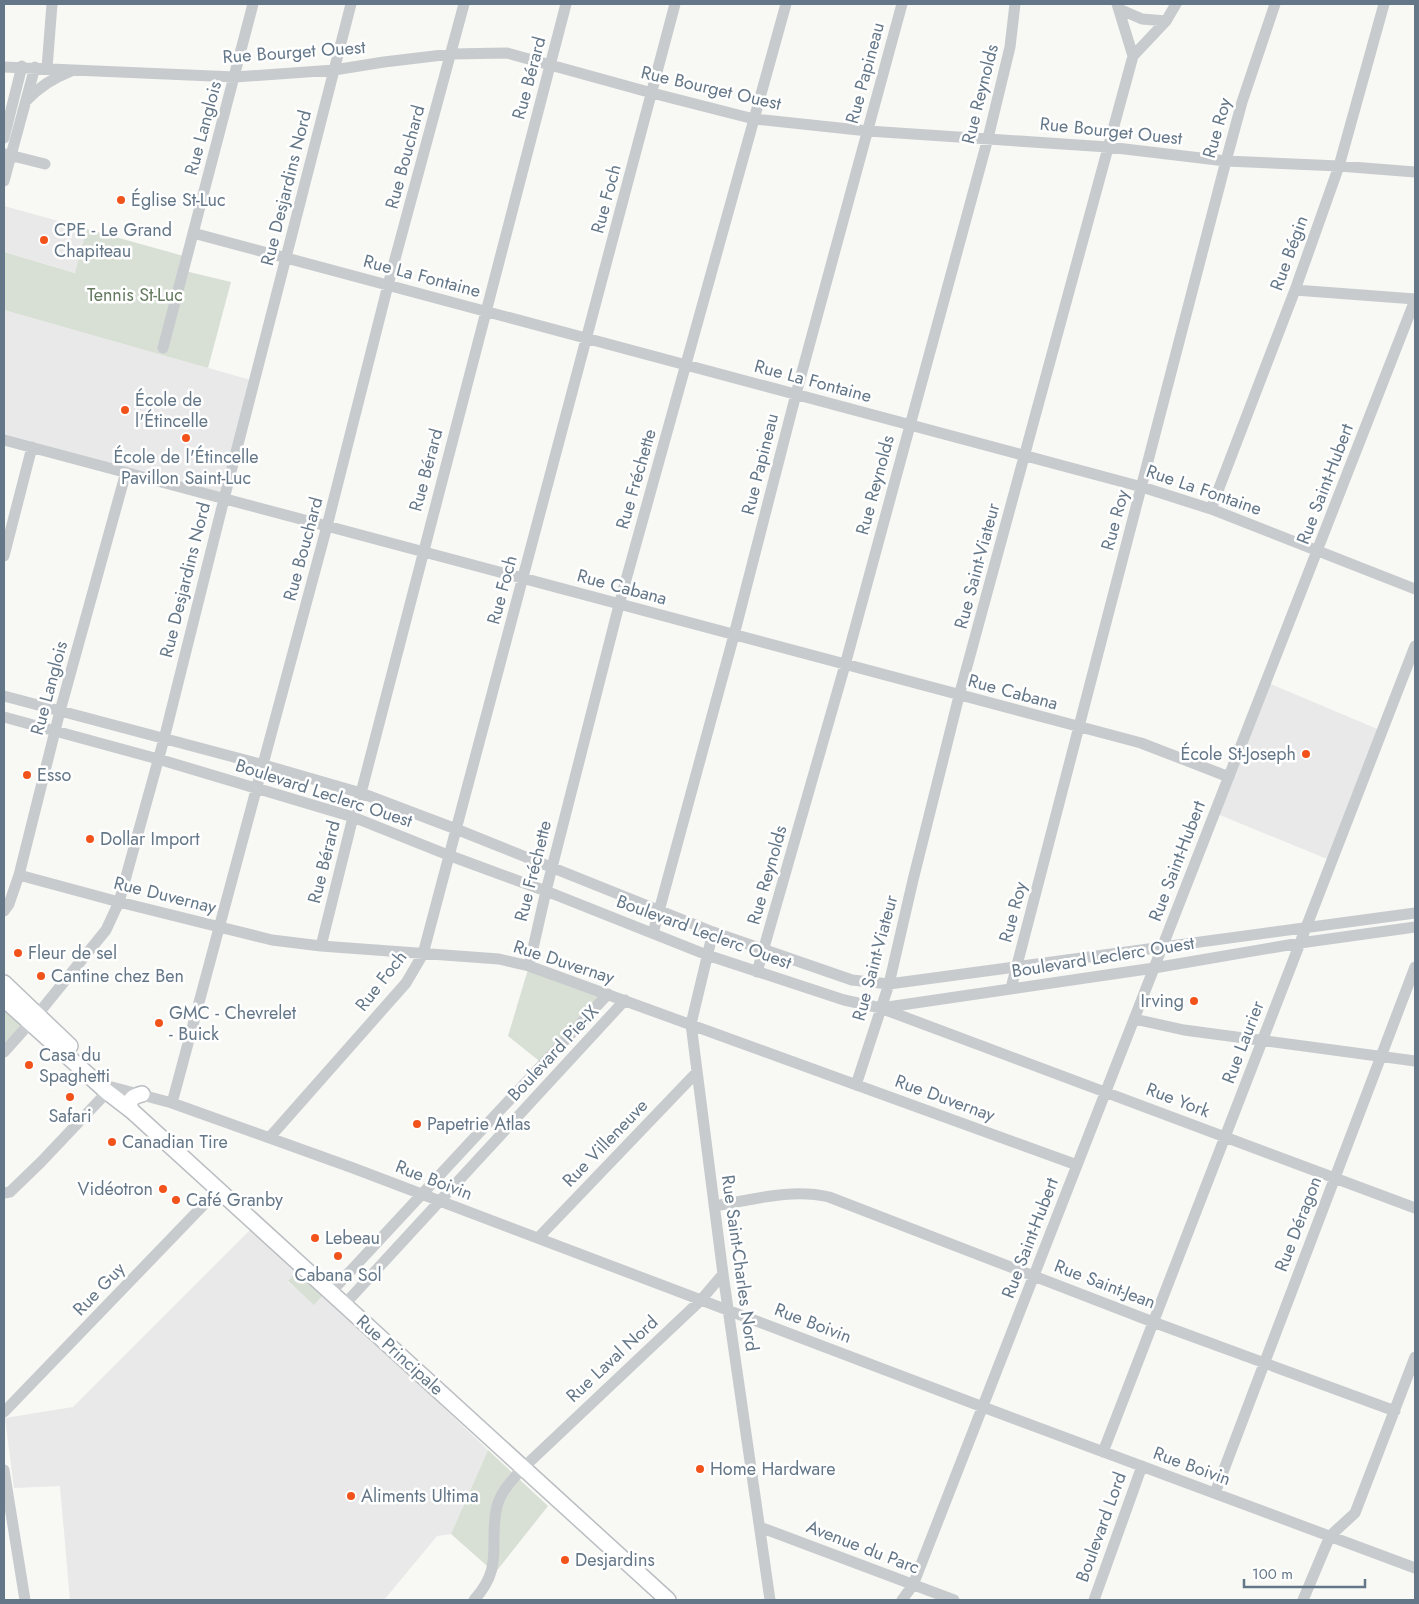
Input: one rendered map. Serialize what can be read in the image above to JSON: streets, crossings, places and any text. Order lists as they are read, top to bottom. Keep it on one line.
{"streets":{"main road":["Rue Principale"],"street":["Rue Bourget Ouest","Rue Papineau","Rue Bérard","Rue Reynolds","Rue Langlois","Rue Roy","Rue Bouchard","Rue Desjardins Nord","Rue Foch","Rue Bégin","Rue La Fontaine","Rue Fréchette","Rue Saint-Hubert","Rue Saint-Viateur","Rue Cabana","Boulevard Leclerc Ouest","Rue Duvernay","Rue Laurier","Boulevard Pie-IX","Rue York","Rue Villeneuve","Rue Boivin","Rue Déragon","Rue Saint-Charles Nord","Rue Saint-Jean","Rue Guy","Rue Laval Nord","Boulevard Lord","Avenue du Parc"]},"crossings":[["Rue Bourget Ouest","Rue Papineau"],["Rue Bourget Ouest","Rue Bérard"],["Rue Bourget Ouest","Rue Reynolds"],["Rue Bourget Ouest","Rue Langlois"],["Rue Bourget Ouest","Rue Roy"],["Rue Bourget Ouest","Rue Bouchard"],["Rue Bourget Ouest","Rue Desjardins Nord"],["Rue Bourget Ouest","Rue Foch"],["Rue Bourget Ouest","Rue Bégin"],["Rue Bourget Ouest","Rue Fréchette"],["Rue Bourget Ouest","Rue Saint-Viateur"],["Rue Papineau","Rue La Fontaine"],["Rue Papineau","Rue Cabana"],["Rue Papineau","Boulevard Leclerc Ouest"],["Rue Bérard","Rue La Fontaine"],["Rue Bérard","Rue Cabana"],["Rue Bérard","Boulevard Leclerc Ouest"],["Rue Bérard","Rue Duvernay"],["Rue Reynolds","Rue La Fontaine"],["Rue Reynolds","Rue Cabana"],["Rue Reynolds","Boulevard Leclerc Ouest"],["Rue Langlois","Rue La Fontaine"],["Rue Langlois","Rue Cabana"],["Rue Langlois","Boulevard Leclerc Ouest"],["Rue Langlois","Rue Duvernay"],["Rue Roy","Rue La Fontaine"],["Rue Roy","Rue Cabana"],["Rue Roy","Boulevard Leclerc Ouest"],["Rue Bouchard","Rue La Fontaine"],["Rue Bouchard","Rue Cabana"],["Rue Bouchard","Boulevard Leclerc Ouest"],["Rue Bouchard","Rue Duvernay"],["Rue Bouchard","Rue Boivin"],["Rue Desjardins Nord","Rue La Fontaine"],["Rue Desjardins Nord","Rue Cabana"],["Rue Desjardins Nord","Boulevard Leclerc Ouest"],["Rue Desjardins Nord","Rue Duvernay"],["Rue Desjardins Nord","Rue Principale"],["Rue Foch","Rue La Fontaine"],["Rue Foch","Rue Cabana"],["Rue Foch","Boulevard Leclerc Ouest"],["Rue Foch","Rue Duvernay"],["Rue Foch","Rue Boivin"],["Rue Bégin","Rue La Fontaine"],["Rue La Fontaine","Rue Fréchette"],["Rue La Fontaine","Rue Saint-Hubert"],["Rue La Fontaine","Rue Saint-Viateur"],["Rue Fréchette","Rue Cabana"],["Rue Fréchette","Boulevard Leclerc Ouest"],["Rue Fréchette","Rue Duvernay"],["Rue Saint-Hubert","Rue Cabana"],["Rue Saint-Hubert","Boulevard Leclerc Ouest"],["Rue Saint-Hubert","Rue Duvernay"],["Rue Saint-Hubert","Rue York"],["Rue Saint-Hubert","Rue Boivin"],["Rue Saint-Hubert","Rue Saint-Jean"],["Rue Saint-Hubert","Avenue du Parc"],["Rue Saint-Viateur","Rue Cabana"],["Rue Saint-Viateur","Boulevard Leclerc Ouest"],["Rue Saint-Viateur","Rue Duvernay"],["Rue Saint-Viateur","Rue York"],["Boulevard Leclerc Ouest","Rue Laurier"],["Boulevard Leclerc Ouest","Rue York"],["Boulevard Leclerc Ouest","Rue Saint-Charles Nord"],["Rue Duvernay","Boulevard Pie-IX"],["Rue Duvernay","Rue Saint-Charles Nord"],["Rue Laurier","Rue York"],["Rue Laurier","Rue Boivin"],["Rue Laurier","Rue Saint-Jean"],["Boulevard Pie-IX","Rue Boivin"],["Boulevard Pie-IX","Rue Principale"],["Rue York","Rue Déragon"],["Rue Villeneuve","Rue Boivin"],["Rue Villeneuve","Rue Saint-Charles Nord"],["Rue Boivin","Rue Déragon"],["Rue Boivin","Rue Saint-Charles Nord"],["Rue Boivin","Rue Principale"],["Rue Boivin","Rue Laval Nord"],["Rue Boivin","Boulevard Lord"],["Rue Déragon","Rue Saint-Jean"],["Rue Saint-Charles Nord","Rue Saint-Jean"],["Rue Saint-Charles Nord","Rue Laval Nord"],["Rue Saint-Charles Nord","Avenue du Parc"],["Rue Guy","Rue Principale"],["Rue Principale","Rue Laval Nord"]],"parks":["Tennis St-Luc"],"places":["Église St-Luc","CPE - Le Grand Chapiteau","École de l'Étincelle","École de l'Étincelle Pavillon Saint-Luc","École St-Joseph","Esso","Dollar Import","Fleur de sel","Cantine chez Ben","Irving","GMC - Chevrelet - Buick","Casa du Spaghetti","Safari","Papetrie Atlas","Canadian Tire","Vidéotron","Café Granby","Lebeau","Cabana Sol","Home Hardware","Aliments Ultima","Desjardins"],"scale_bar":"100 m"}
